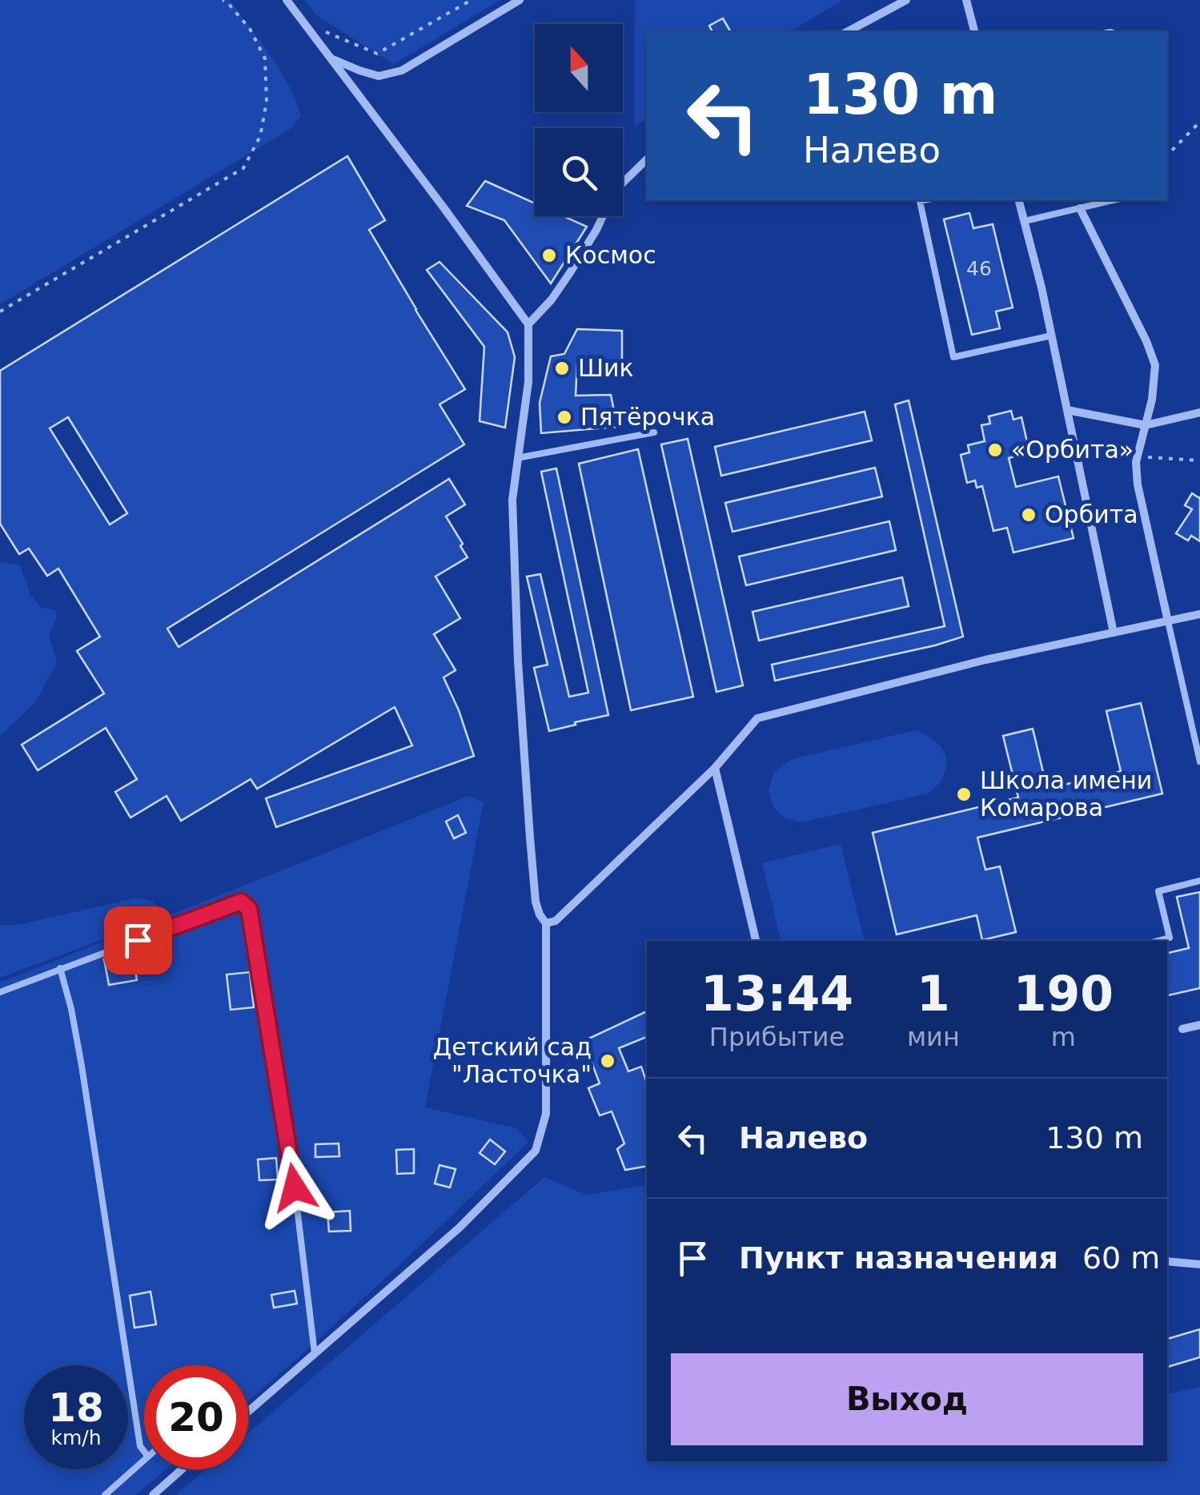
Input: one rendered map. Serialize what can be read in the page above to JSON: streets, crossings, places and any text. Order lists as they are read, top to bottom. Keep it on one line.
{"places":["Космос","Шик","Пятёрочка","«Орбита»","Орбита","Школа имени Комарова","Детский сад \"Ласточка\""],"house_numbers":["46"],"north":"top","page":{"turn":["130 m","Налево"],"eta":["13:44","Прибытие","1","мин","190","m"],"list":[{"name":"Налево","value":"130 m"},{"name":"Пункт назначения","value":"60 m"}],"buttons":"Выход","speed":"18 km/h","limit":"20"}}
